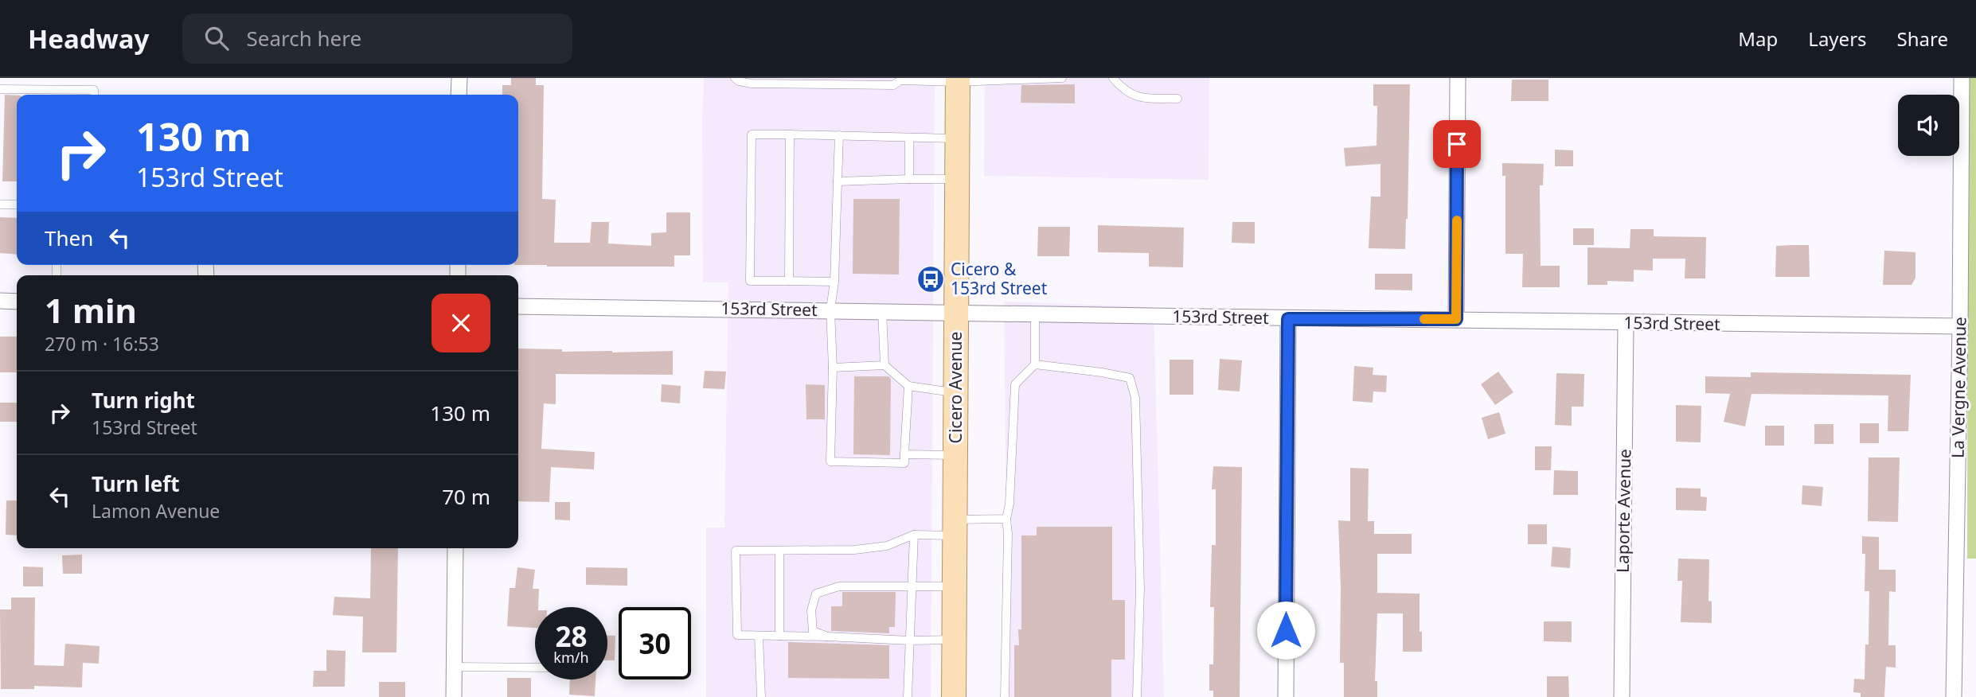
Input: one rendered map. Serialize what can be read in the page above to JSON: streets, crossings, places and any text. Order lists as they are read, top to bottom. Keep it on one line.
{"streets":{"main road":["Cicero Avenue"],"street":["153rd Street","La Vergne Avenue","Laporte Avenue"]},"crossings":[["153rd Street","Cicero Avenue"],["153rd Street","La Vergne Avenue"],["153rd Street","Laporte Avenue"]],"places":{"bus stop":["Cicero & 153rd Street"]},"page":{"header":"Headway","search":"Search here","nav":["Map","Layers","Share"],"turn":["130 m","153rd Street"],"then":"Then","heading":["1 min","270 m · 16:53"],"list":[{"name":"Turn right","note":"153rd Street","value":"130 m"},{"name":"Turn left","note":"Lamon Avenue","value":"70 m"}],"speed":"28 km/h","limit":"30"}}
